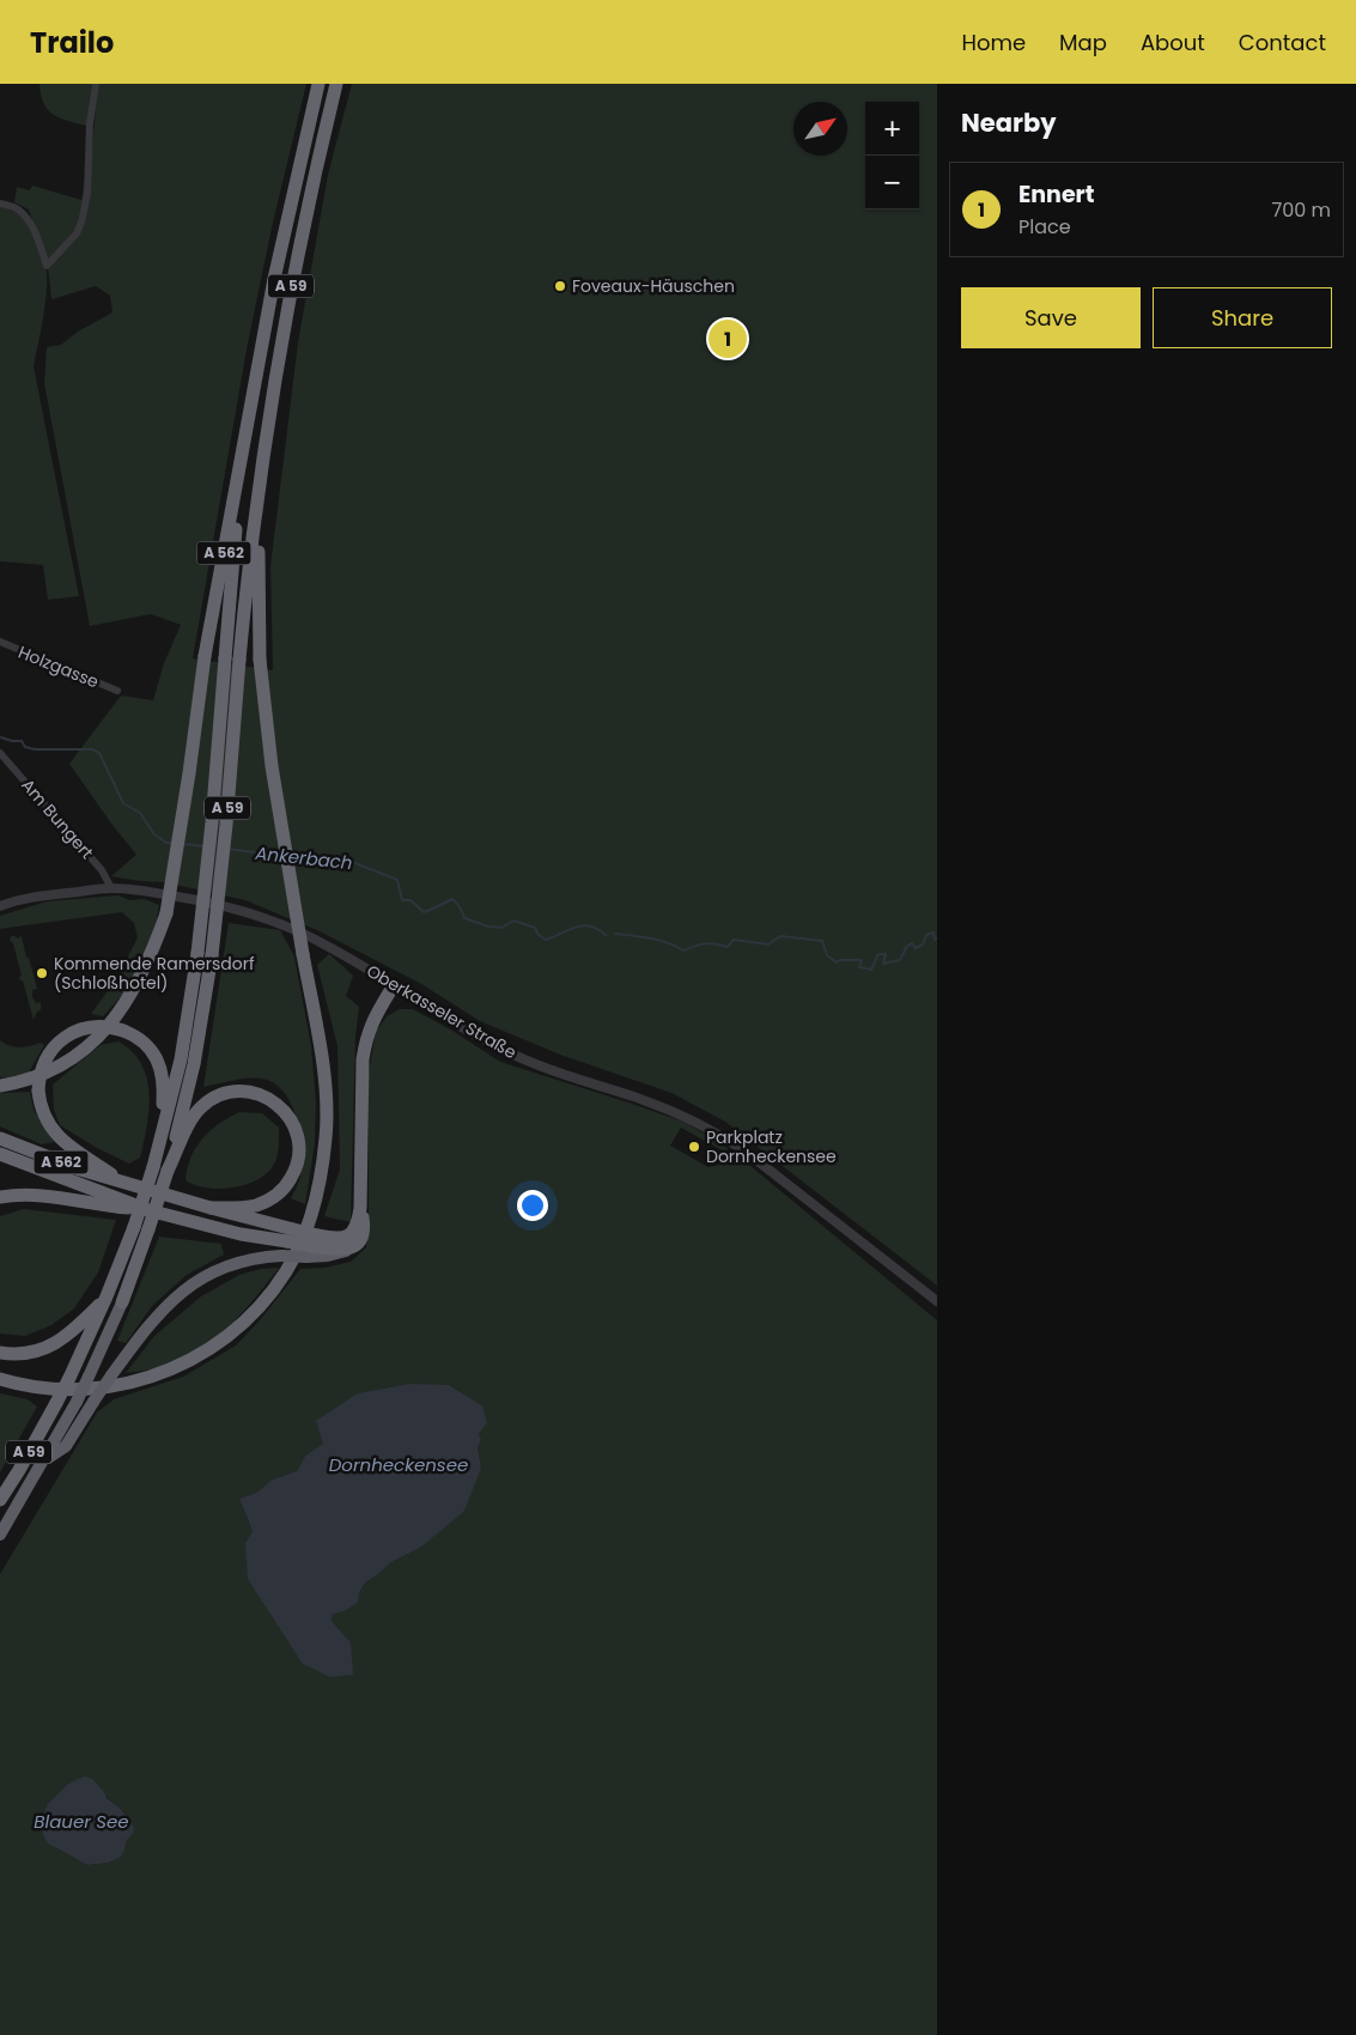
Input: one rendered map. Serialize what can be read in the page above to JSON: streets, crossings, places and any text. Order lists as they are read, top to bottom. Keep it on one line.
{"streets":{"highway":["A 59","A 562"],"street":["Holzgasse","Am Bungert","Oberkasseler Straße"]},"crossings":[["A 59","A 562"],["Am Bungert","Oberkasseler Straße"]],"water":["Ankerbach","Dornheckensee","Blauer See"],"places":["Foveaux-Häuschen","Kommende Ramersdorf (Schloßhotel)","Parkplatz Dornheckensee"],"north":"top right","page":{"header":"Trailo","nav":["Home","Map","About","Contact"],"heading":"Nearby","map_buttons":["+","−"],"list":[{"mark":"1","name":"Ennert","note":"Place","value":"700 m"}],"buttons":["Save","Share"],"pins":"1"}}
